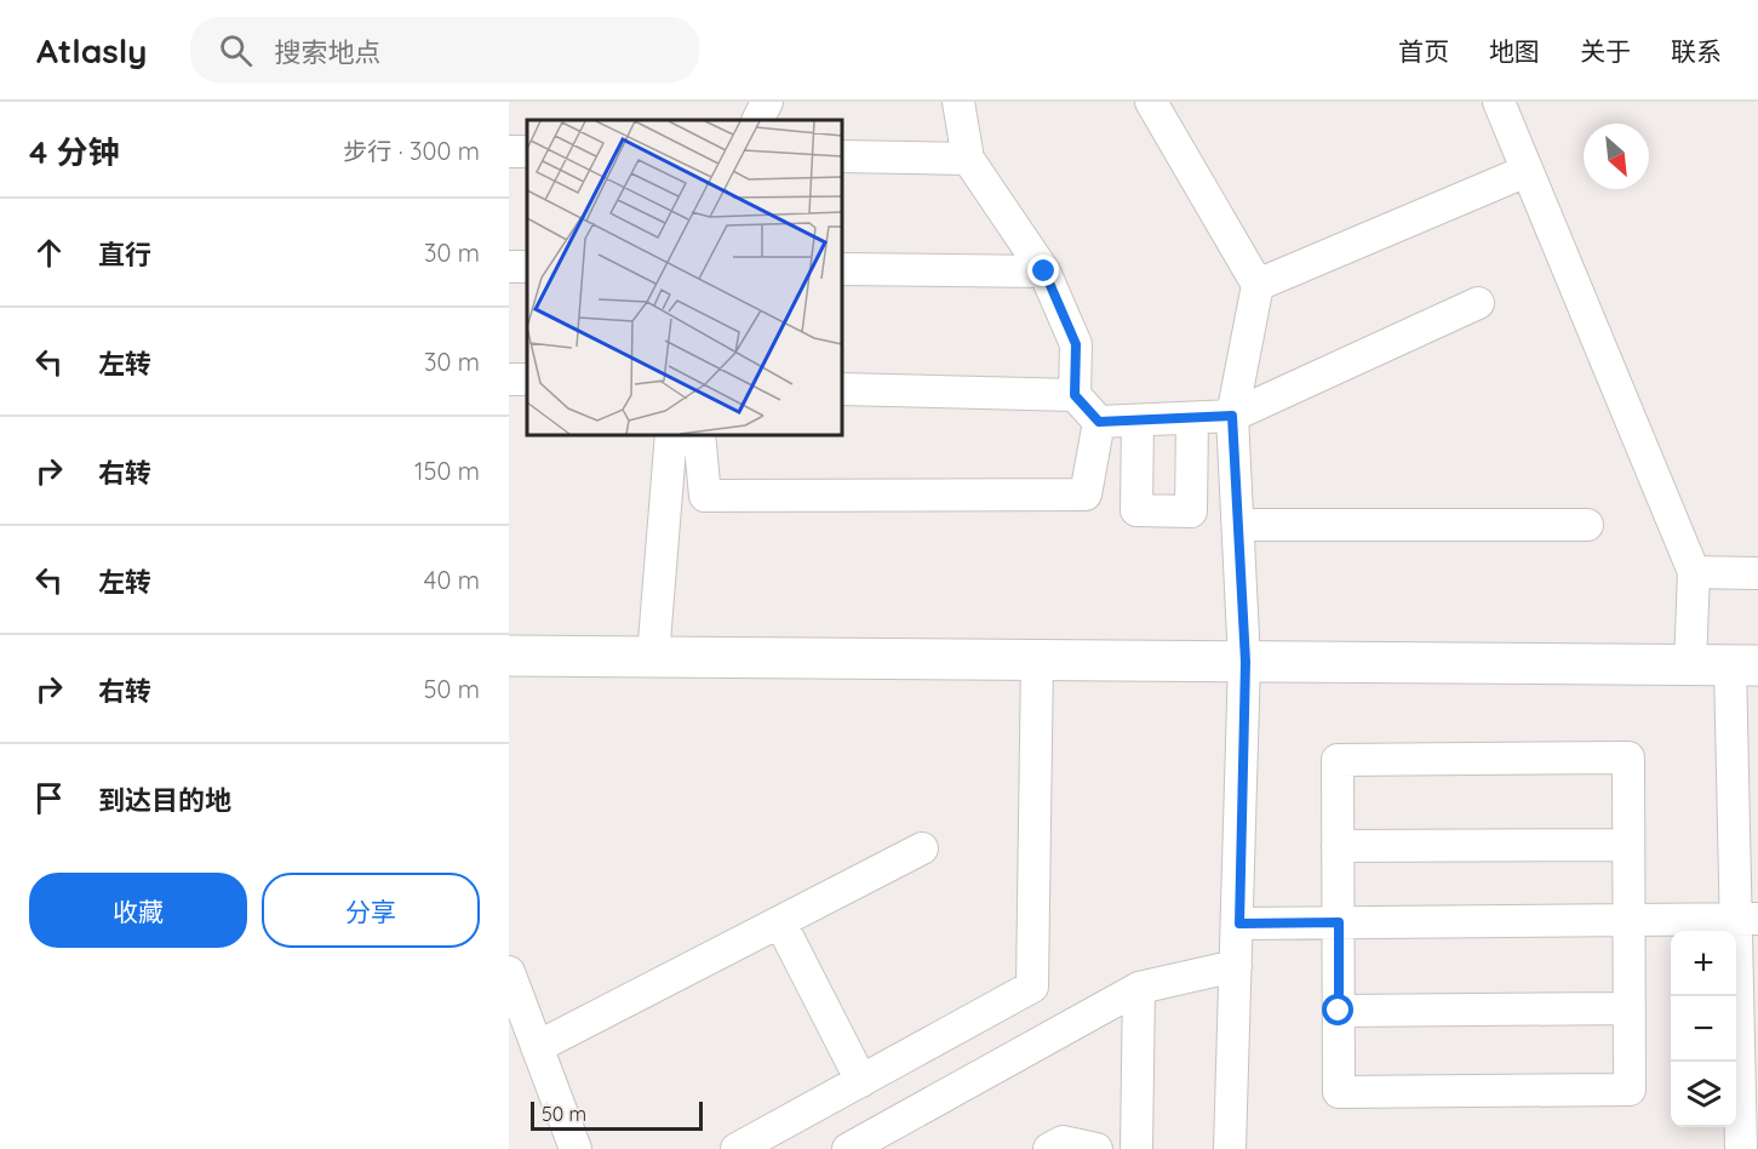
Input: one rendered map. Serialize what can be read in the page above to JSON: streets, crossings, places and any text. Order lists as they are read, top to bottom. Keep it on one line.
{"scale_bar":"50 m","north":"bottom right","page":{"header":"Atlasly","search":"搜索地点","nav":["首页","地图","关于","联系"],"heading":["4 分钟","步行 · 300 m"],"list":[["直行","30 m"],["左转","30 m"],["右转","150 m"],["左转","40 m"],["右转","50 m"],"到达目的地"],"buttons":["收藏","分享"],"map_buttons":["+","−"],"scale":"50 m"}}
